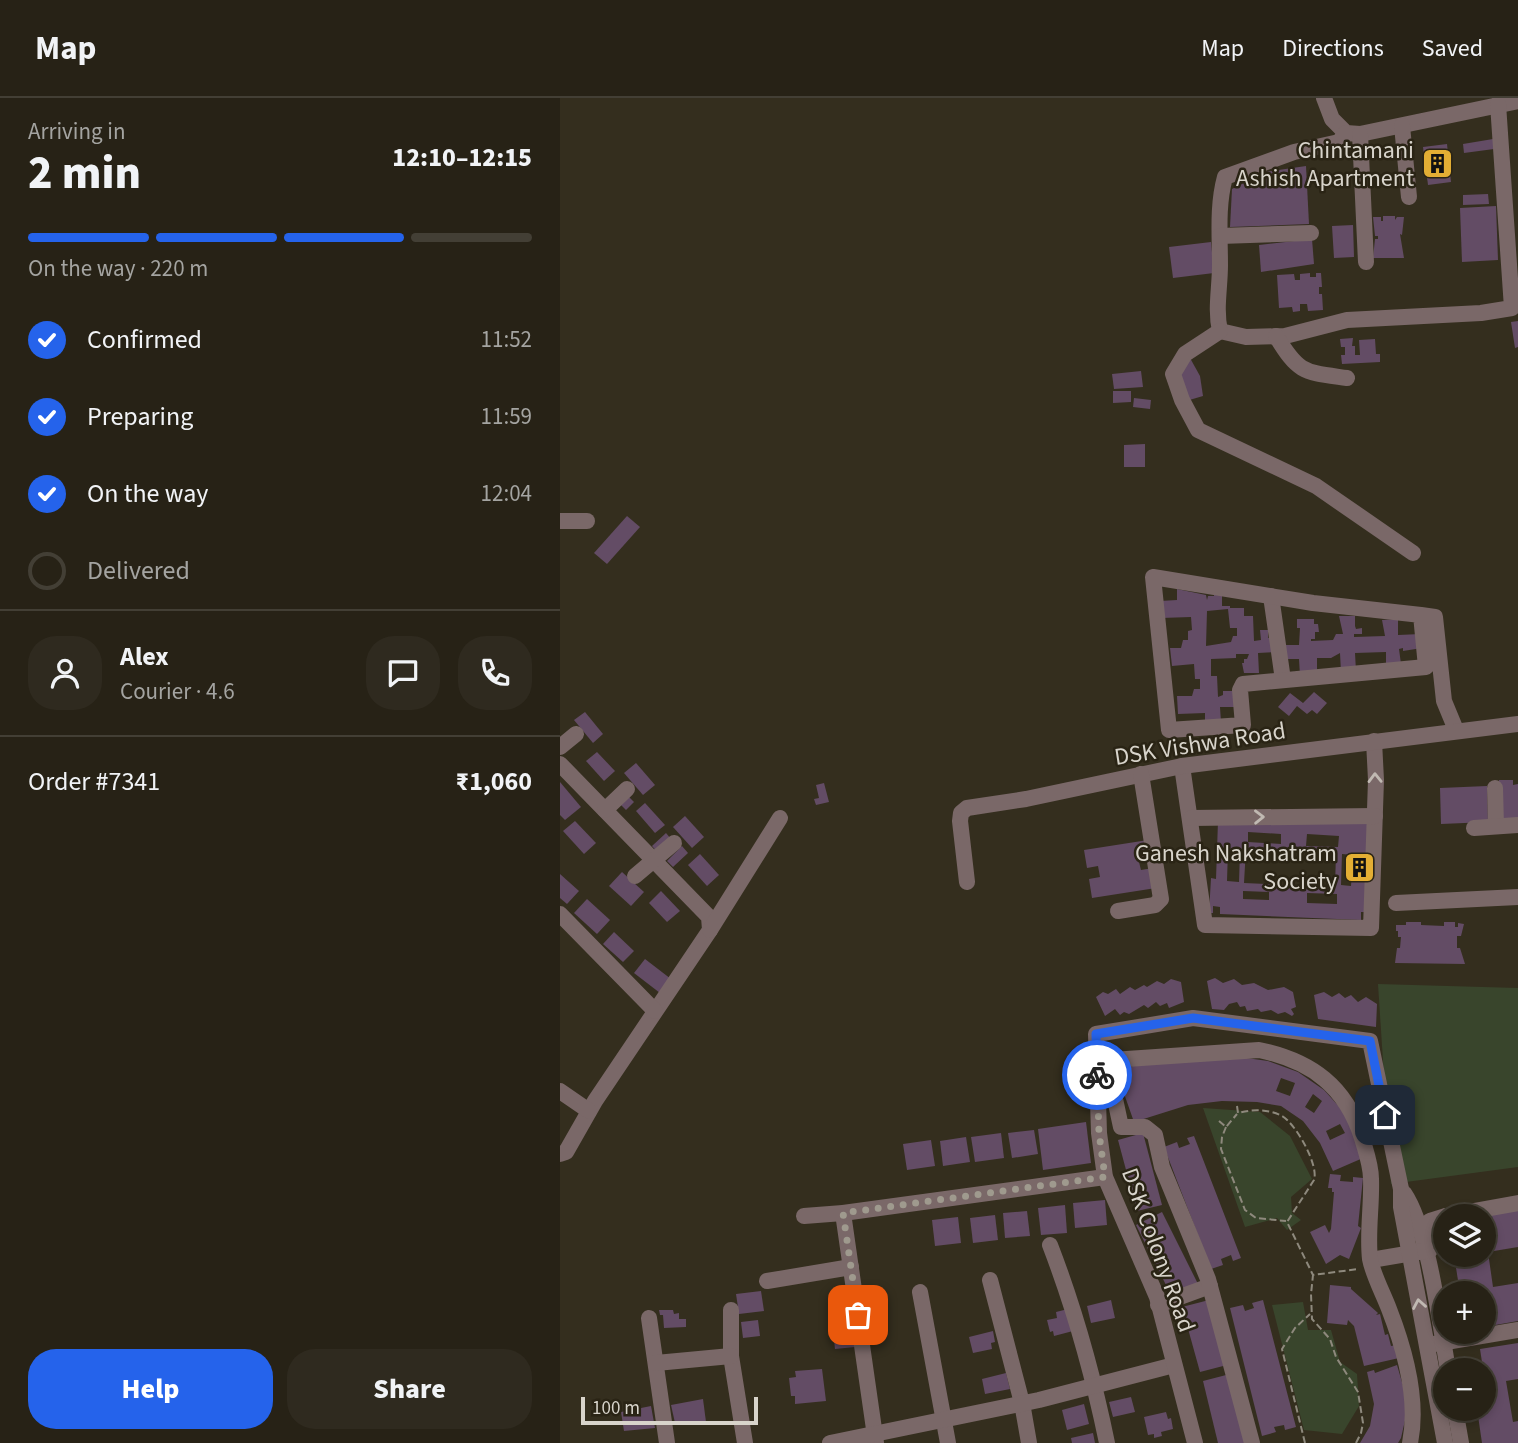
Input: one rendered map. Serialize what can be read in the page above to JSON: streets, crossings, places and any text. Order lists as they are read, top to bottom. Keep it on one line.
{"streets":{"street":["DSK Vishwa Road","DSK Colony Road"]},"places":{"building":["Chintamani Ashish Apartment","Ganesh Nakshatram Society"]},"scale_bar":"100 m","page":{"header":"Map","nav":["Map","Directions","Saved"],"heading":["2 min","Arriving in","12:10–12:15"],"panel":["Alex","Courier · 4.6","Order #7341","₹1,060"],"bar":"On the way · 220 m","list":[["Confirmed","11:52"],["Preparing","11:59"],["On the way","12:04"],"Delivered"],"map_buttons":["+","−"],"buttons":["Help","Share"],"scale":"100 m"}}
